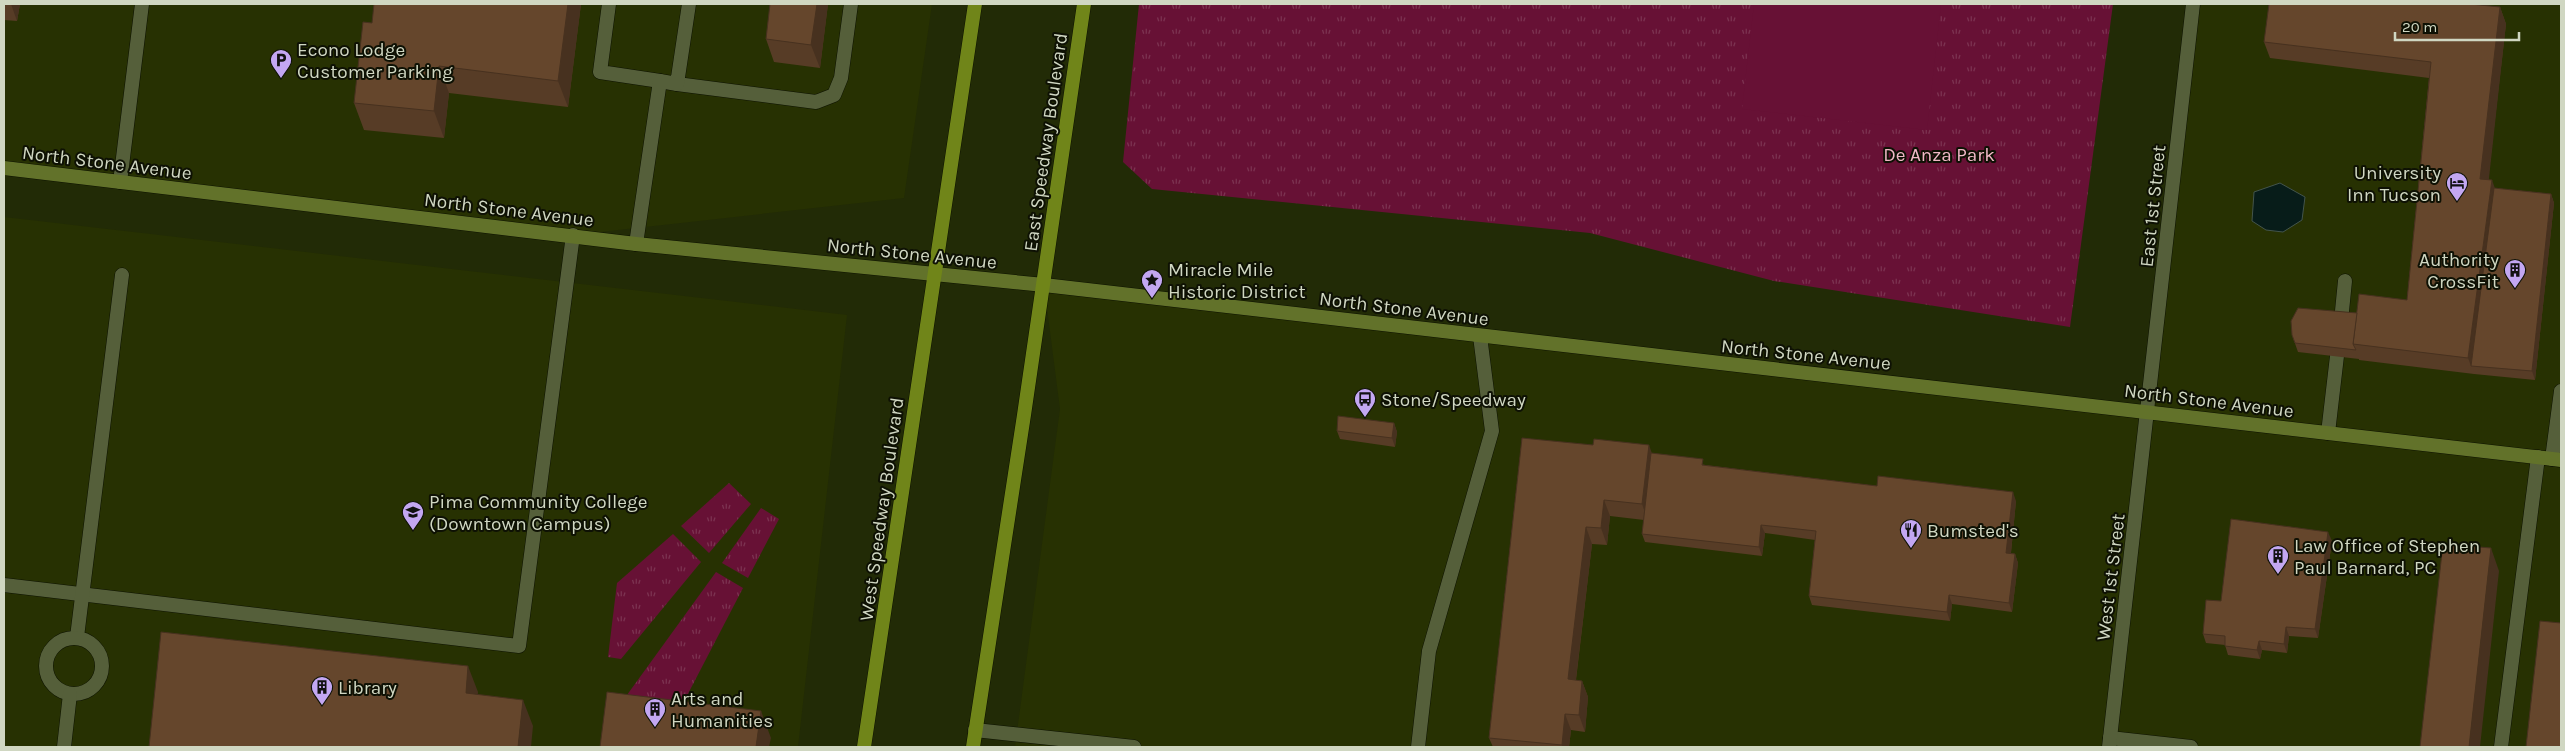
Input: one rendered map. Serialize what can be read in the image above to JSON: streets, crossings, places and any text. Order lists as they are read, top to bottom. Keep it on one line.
{"streets":{"main road":["East Speedway Boulevard","North Stone Avenue","West Speedway Boulevard"],"street":["East 1st Street","West 1st Street"]},"crossings":[["East Speedway Boulevard","North Stone Avenue"],["North Stone Avenue","East 1st Street"],["North Stone Avenue","West Speedway Boulevard"],["North Stone Avenue","West 1st Street"],["East 1st Street","West 1st Street"]],"parks":["De Anza Park"],"places":{"parking":["Econo Lodge Customer Parking"],"hotel":["University Inn Tucson"],"building":["Authority CrossFit","Law Office of Stephen Paul Barnard, PC","Library","Arts and Humanities"],"place":["Miracle Mile Historic District"],"bus stop":["Stone/Speedway"],"school or university":["Pima Community College (Downtown Campus)"],"restaurant":["Bumsted's"]},"scale_bar":"20 m"}
